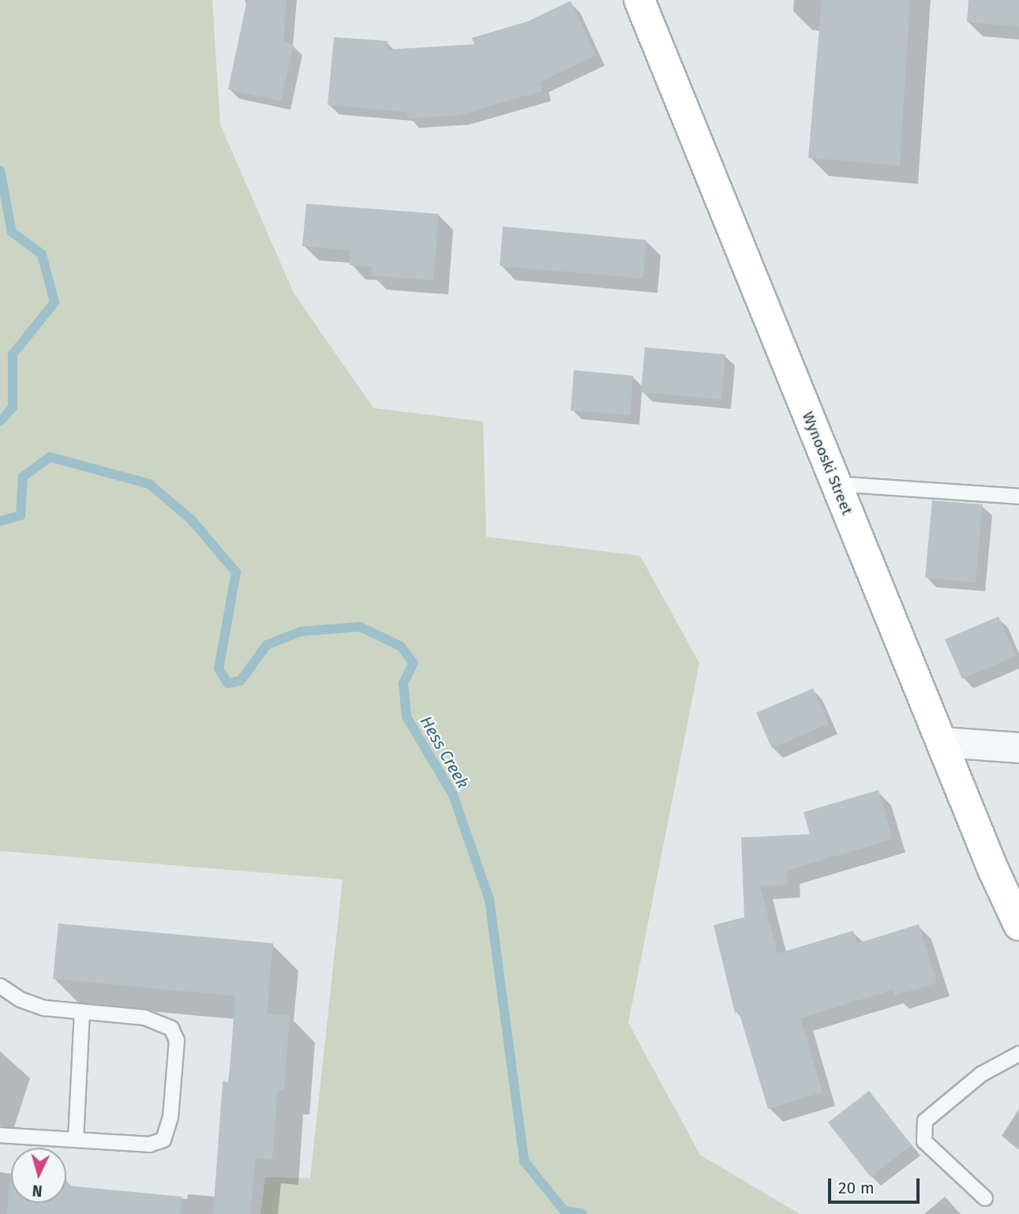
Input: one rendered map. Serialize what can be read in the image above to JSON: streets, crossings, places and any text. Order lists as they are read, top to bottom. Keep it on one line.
{"streets":{"main road":["Wynooski Street"]},"water":["Hess Creek"],"scale_bar":"20 m","north":"bottom"}
